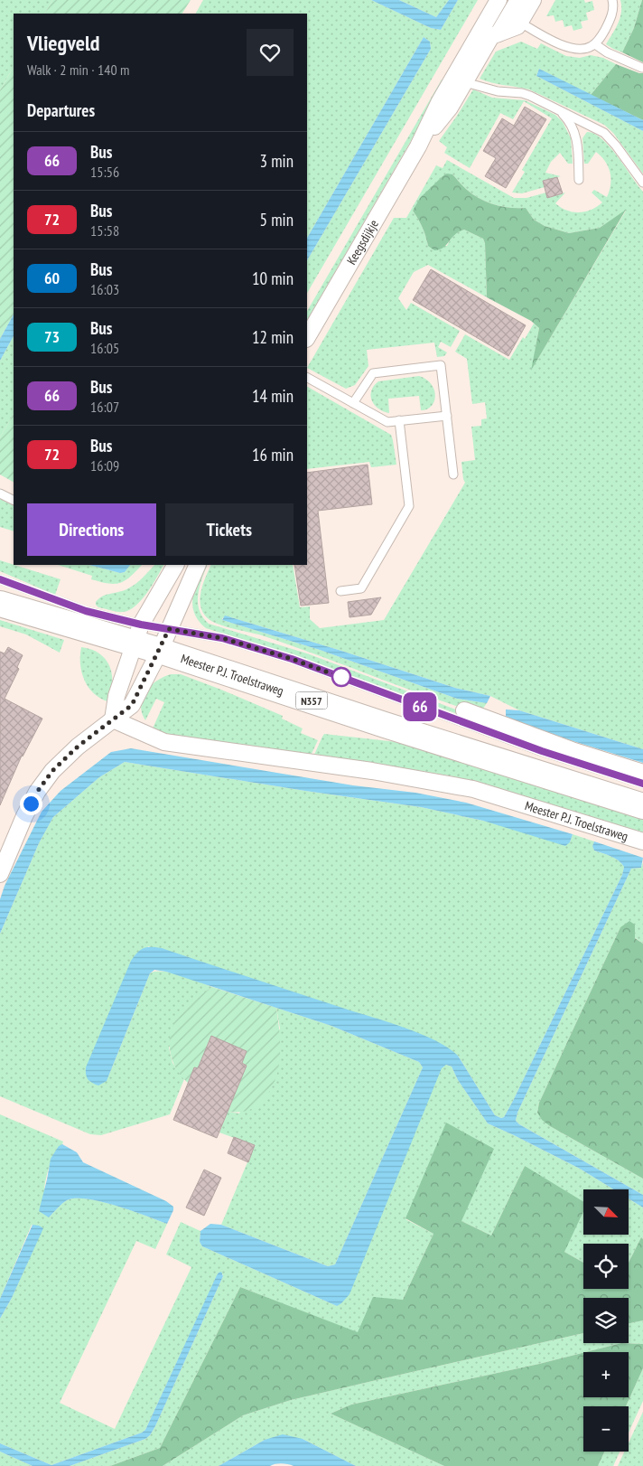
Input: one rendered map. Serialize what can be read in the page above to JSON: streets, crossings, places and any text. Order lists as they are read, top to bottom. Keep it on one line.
{"streets":{"main road":["Meester P.J. Troelstraweg","N357"],"street":["Keegsdijkje"]},"lines":["bus line 66"],"north":"bottom right","page":{"on_map":"66","heading":[["Vliegveld","Walk · 2 min · 140 m"],"Departures"],"list":[{"mark":"66","name":"Bus","note":"15:56","value":"3 min"},{"mark":"72","name":"Bus","note":"15:58","value":"5 min"},{"mark":"60","name":"Bus","note":"16:03","value":"10 min"},{"mark":"73","name":"Bus","note":"16:05","value":"12 min"},{"mark":"66","name":"Bus","note":"16:07","value":"14 min"},{"mark":"72","name":"Bus","note":"16:09","value":"16 min"}],"buttons":["Directions","Tickets"],"map_buttons":["+","−"]}}
